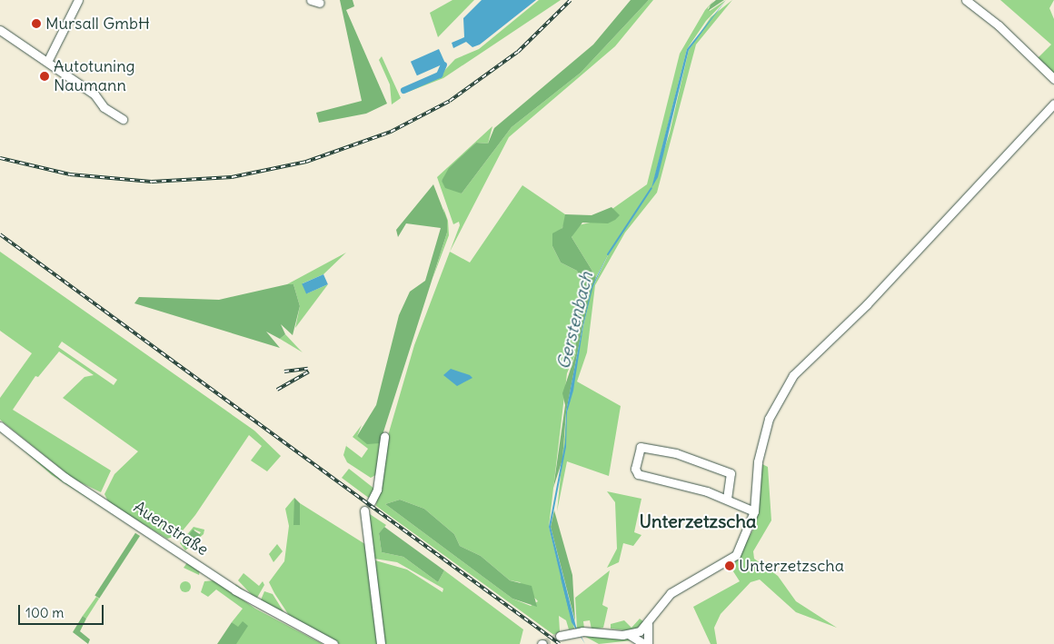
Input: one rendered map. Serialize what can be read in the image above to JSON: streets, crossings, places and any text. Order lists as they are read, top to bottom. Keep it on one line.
{"streets":{"street":["Auenstraße"]},"districts":["Unterzetzscha"],"water":["Gerstenbach"],"places":["Mursall GmbH","Autotuning Naumann","Unterzetzscha"],"scale_bar":"100 m"}
